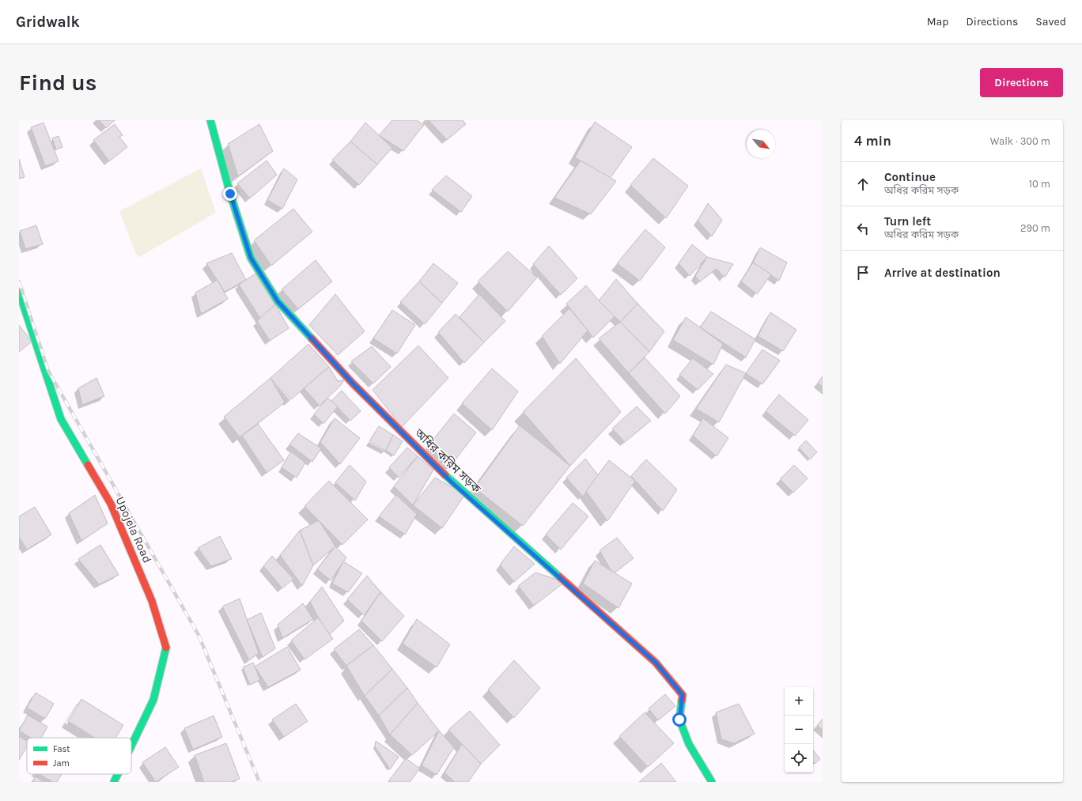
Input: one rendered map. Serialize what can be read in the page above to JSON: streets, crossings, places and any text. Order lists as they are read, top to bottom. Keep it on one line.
{"streets":{"main road":["অধির করিম সড়ক","Upojela Road"]},"legend":["Fast","Jam"],"north":"bottom right","page":{"header":"Gridwalk","nav":["Map","Directions","Saved"],"buttons":"Directions","title":"Find us","heading":["4 min","Walk · 300 m"],"list":[["Continue","অধির করিম সড়ক","10 m"],["Turn left","অধির করিম সড়ক","290 m"],"Arrive at destination"],"map_buttons":["+","−"]}}
